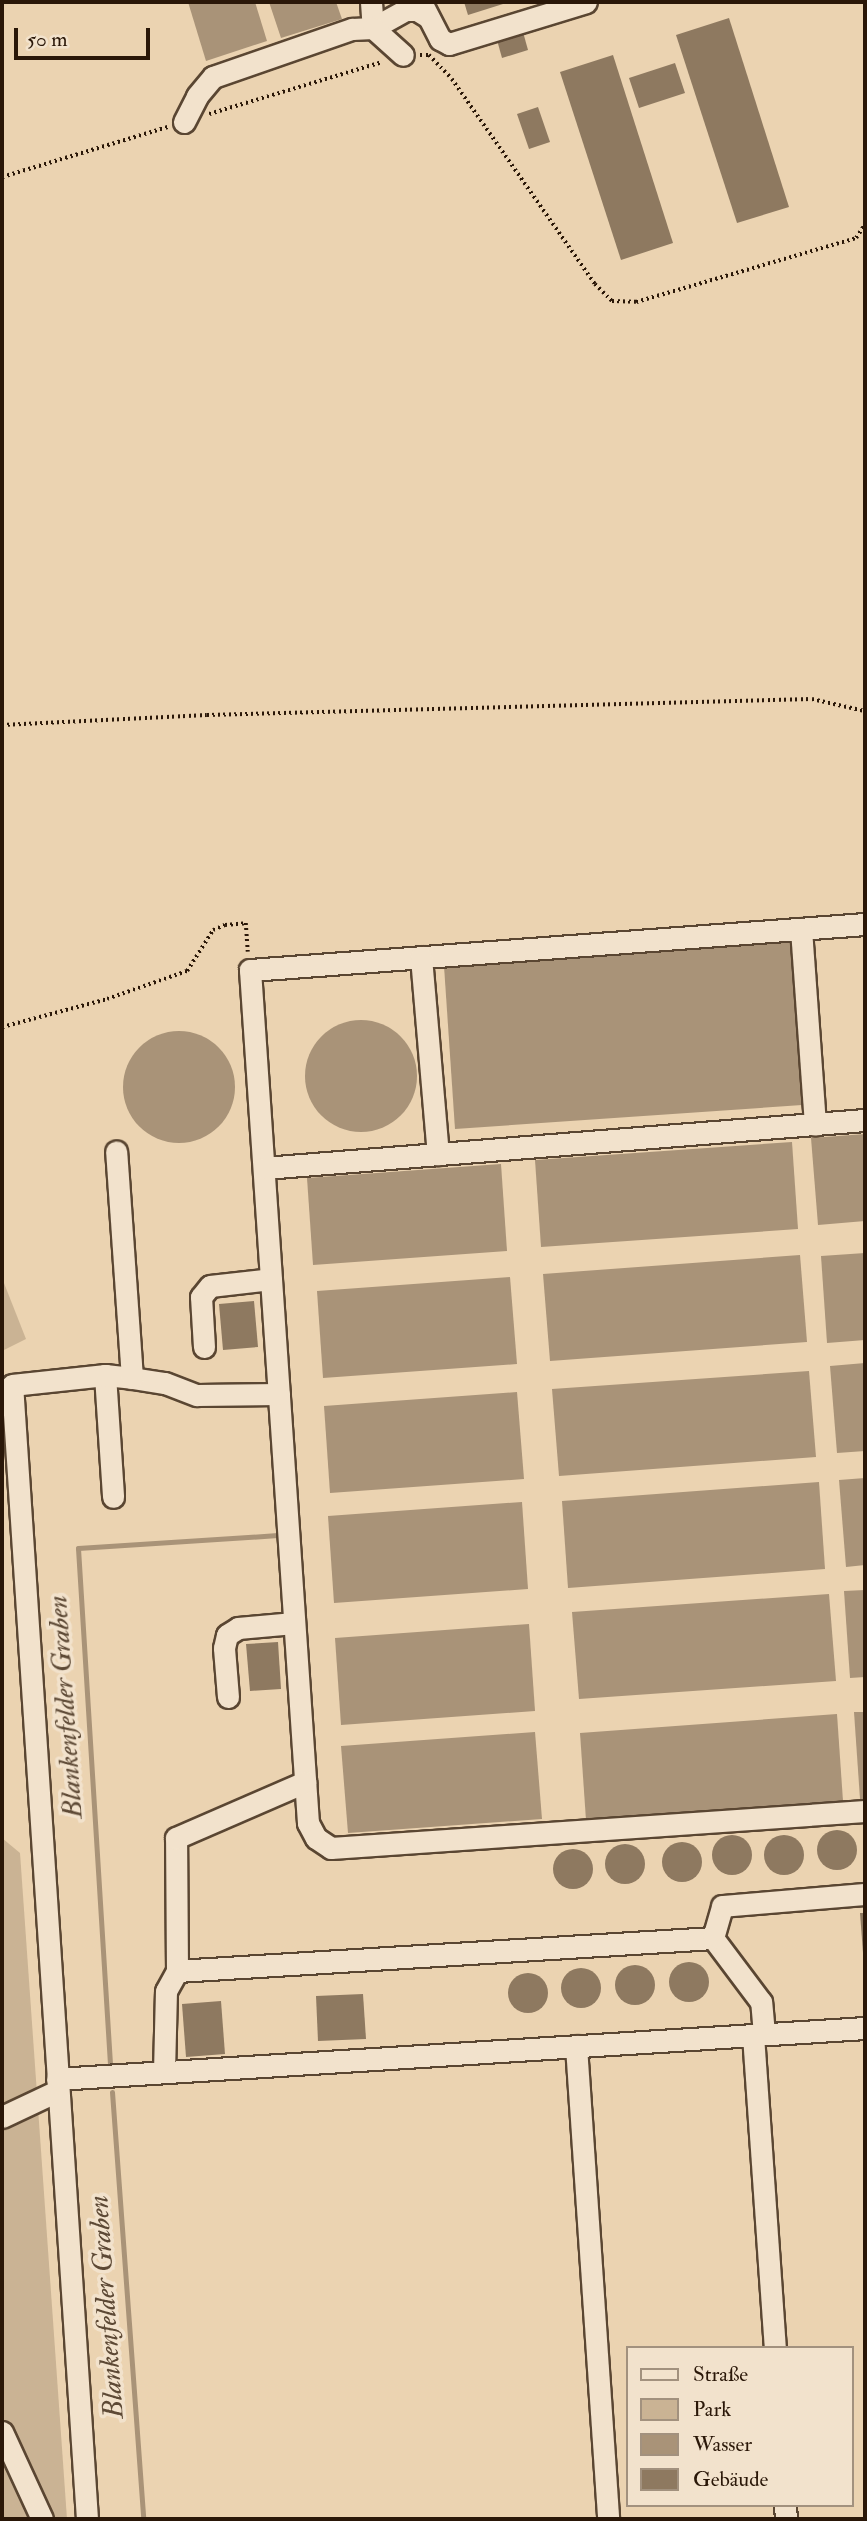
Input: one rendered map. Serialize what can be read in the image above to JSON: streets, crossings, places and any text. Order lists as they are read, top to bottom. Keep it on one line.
{"water":["Blankenfelder Graben"],"legend":["Straße","Park","Wasser","Gebäude"],"scale_bar":"50 m"}
